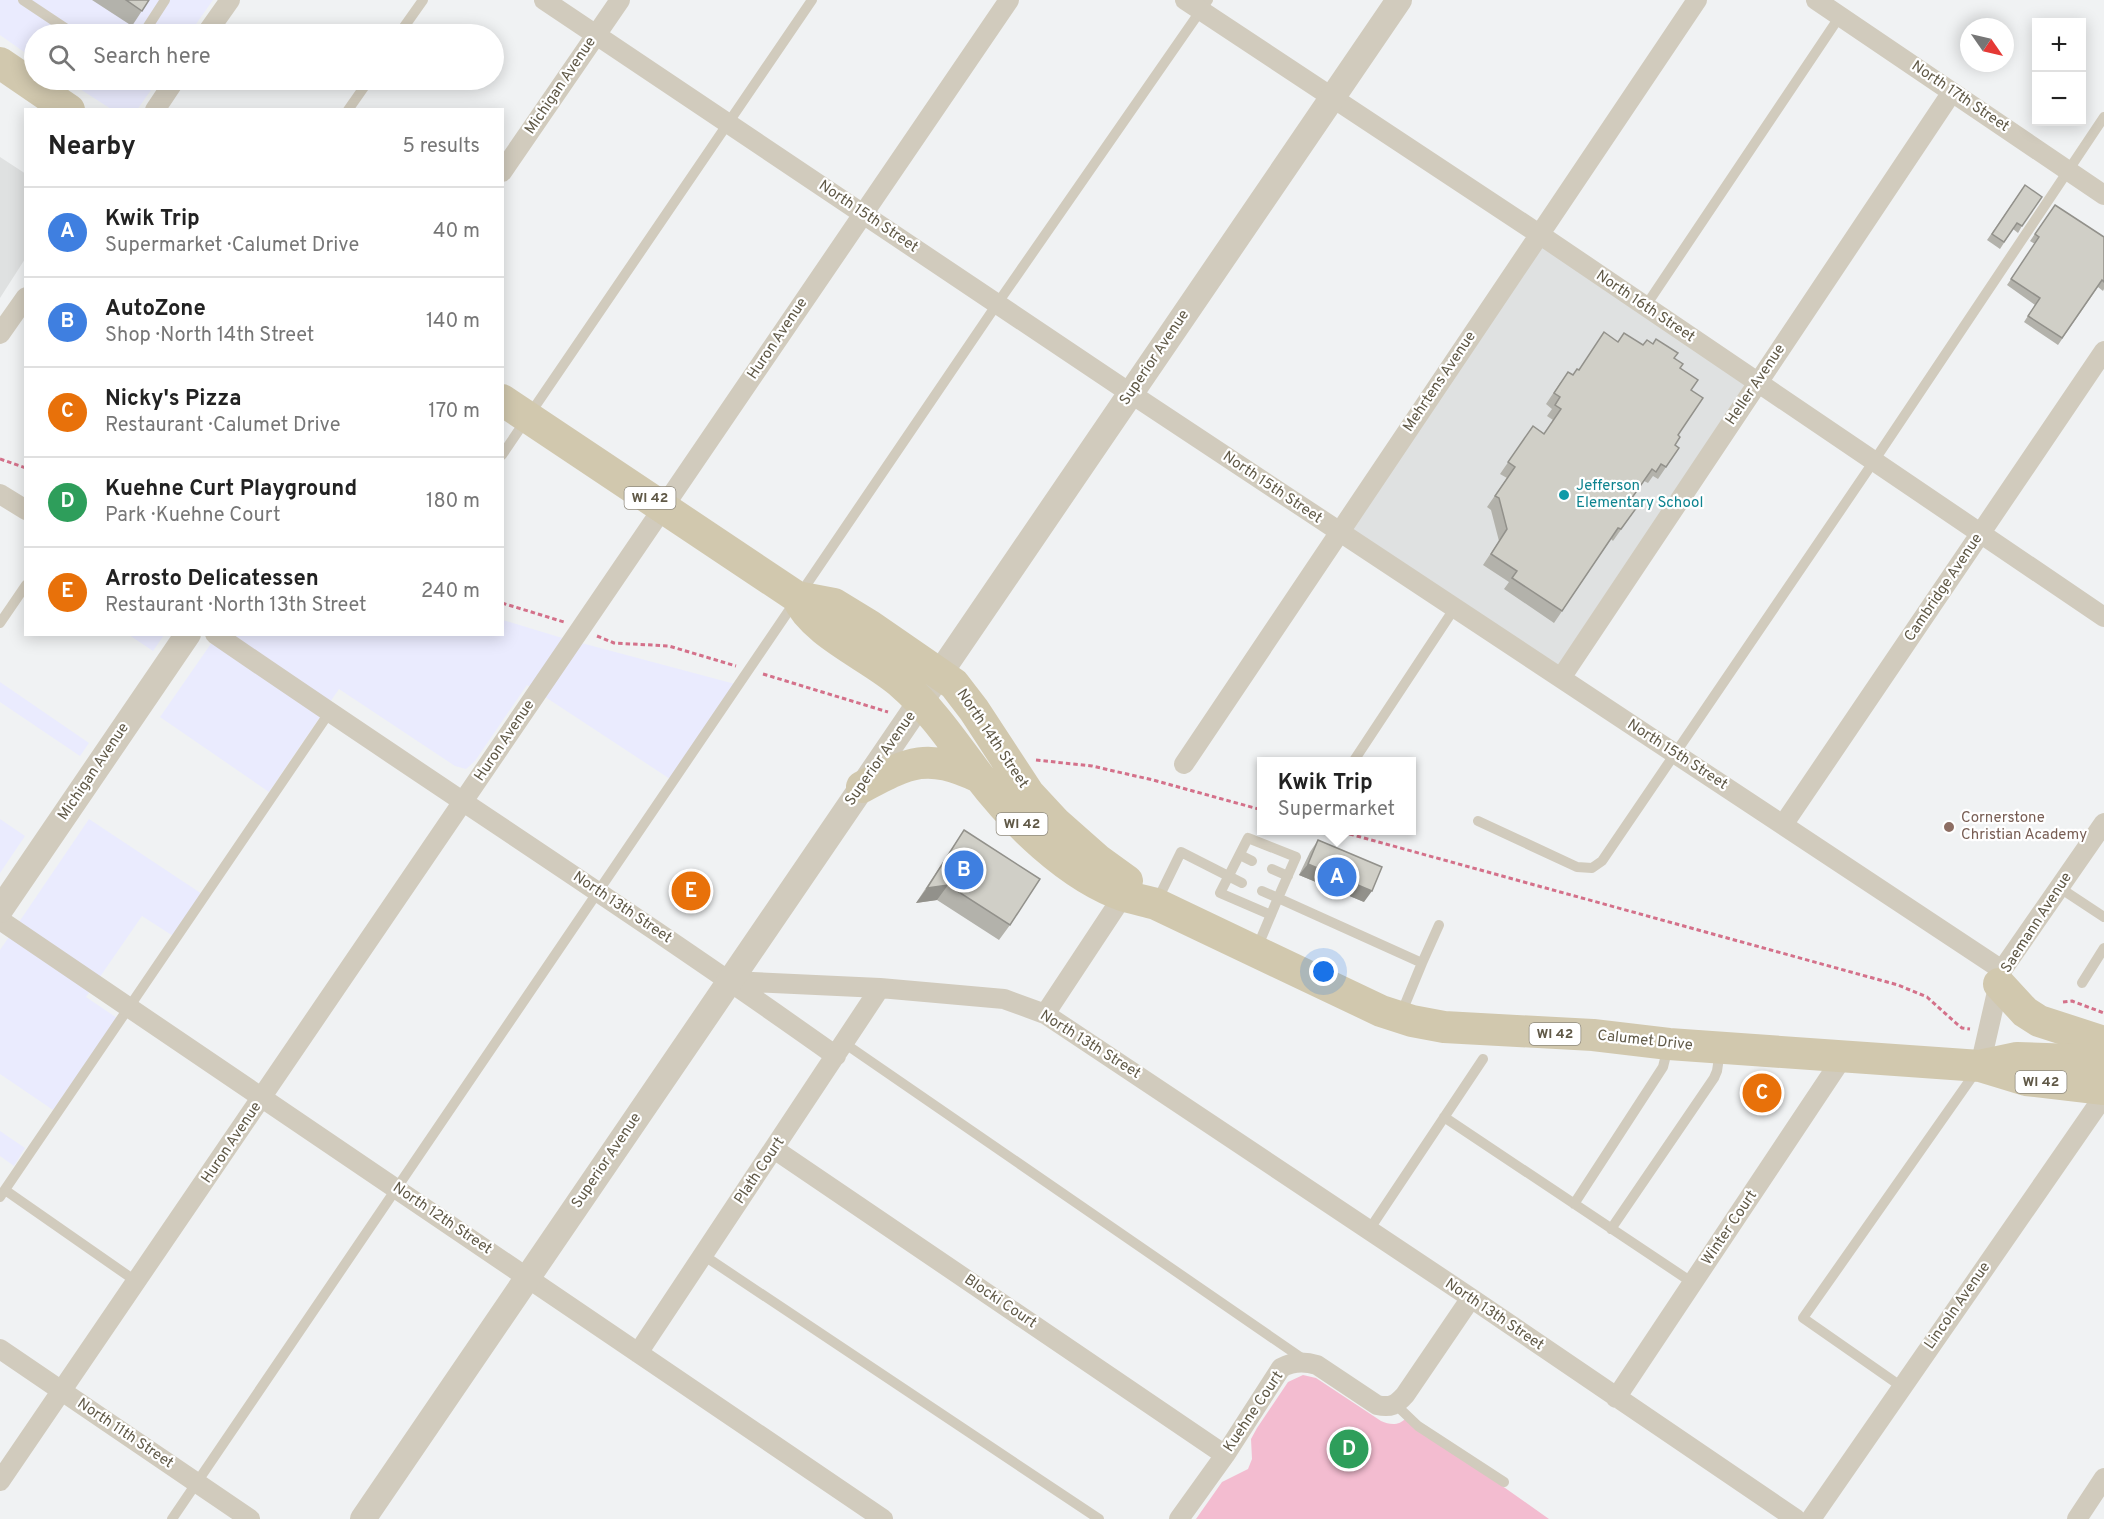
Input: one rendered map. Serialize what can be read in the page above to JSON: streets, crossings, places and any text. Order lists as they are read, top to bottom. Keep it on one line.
{"streets":{"main road":["WI 42","North 14th Street","Calumet Drive"],"street":["Michigan Avenue","North 17th Street","North 15th Street","North 16th Street","Huron Avenue","Superior Avenue","Mehrtens Avenue","Heller Avenue","Cambridge Avenue","North 13th Street","Saemann Avenue","Plath Court","North 12th Street","Winter Court","Blocki Court","Lincoln Avenue","Kuehne Court","North 11th Street"]},"crossings":[["Michigan Avenue","North 15th Street"],["North 17th Street","Heller Avenue"],["North 15th Street","Huron Avenue"],["North 15th Street","Superior Avenue"],["North 15th Street","Mehrtens Avenue"],["North 15th Street","Heller Avenue"],["North 15th Street","Cambridge Avenue"],["North 15th Street","Saemann Avenue"],["North 16th Street","Superior Avenue"],["North 16th Street","Mehrtens Avenue"],["North 16th Street","Heller Avenue"],["North 16th Street","Cambridge Avenue"],["Huron Avenue","North 14th Street"],["Huron Avenue","North 13th Street"],["Huron Avenue","North 12th Street"],["Huron Avenue","North 11th Street"],["Superior Avenue","North 14th Street"],["Superior Avenue","North 13th Street"],["Superior Avenue","North 12th Street"],["North 14th Street","Calumet Drive"],["North 13th Street","Plath Court"],["North 13th Street","Winter Court"],["Saemann Avenue","Calumet Drive"],["Calumet Drive","Winter Court"],["Calumet Drive","Lincoln Avenue"],["Plath Court","North 12th Street"],["Plath Court","Blocki Court"],["Blocki Court","Kuehne Court"]],"places":["Jefferson Elementary School","Cornerstone Christian Academy"],"north":"bottom right","page":{"map_buttons":["+","−"],"search":"Search here","heading":["Nearby","5 results"],"list":[{"mark":"A","name":"Kwik Trip","note":"Supermarket · Calumet Drive","value":"40 m"},{"mark":"B","name":"AutoZone","note":"Shop · North 14th Street","value":"140 m"},{"mark":"C","name":"Nicky's Pizza","note":"Restaurant · Calumet Drive","value":"170 m"},{"mark":"D","name":"Kuehne Curt Playground","note":"Park · Kuehne Court","value":"180 m"},{"mark":"E","name":"Arrosto Delicatessen","note":"Restaurant · North 13th Street","value":"240 m"}],"popup":["Kwik Trip","Supermarket"],"pins":["B","A","E","C","D"]}}
